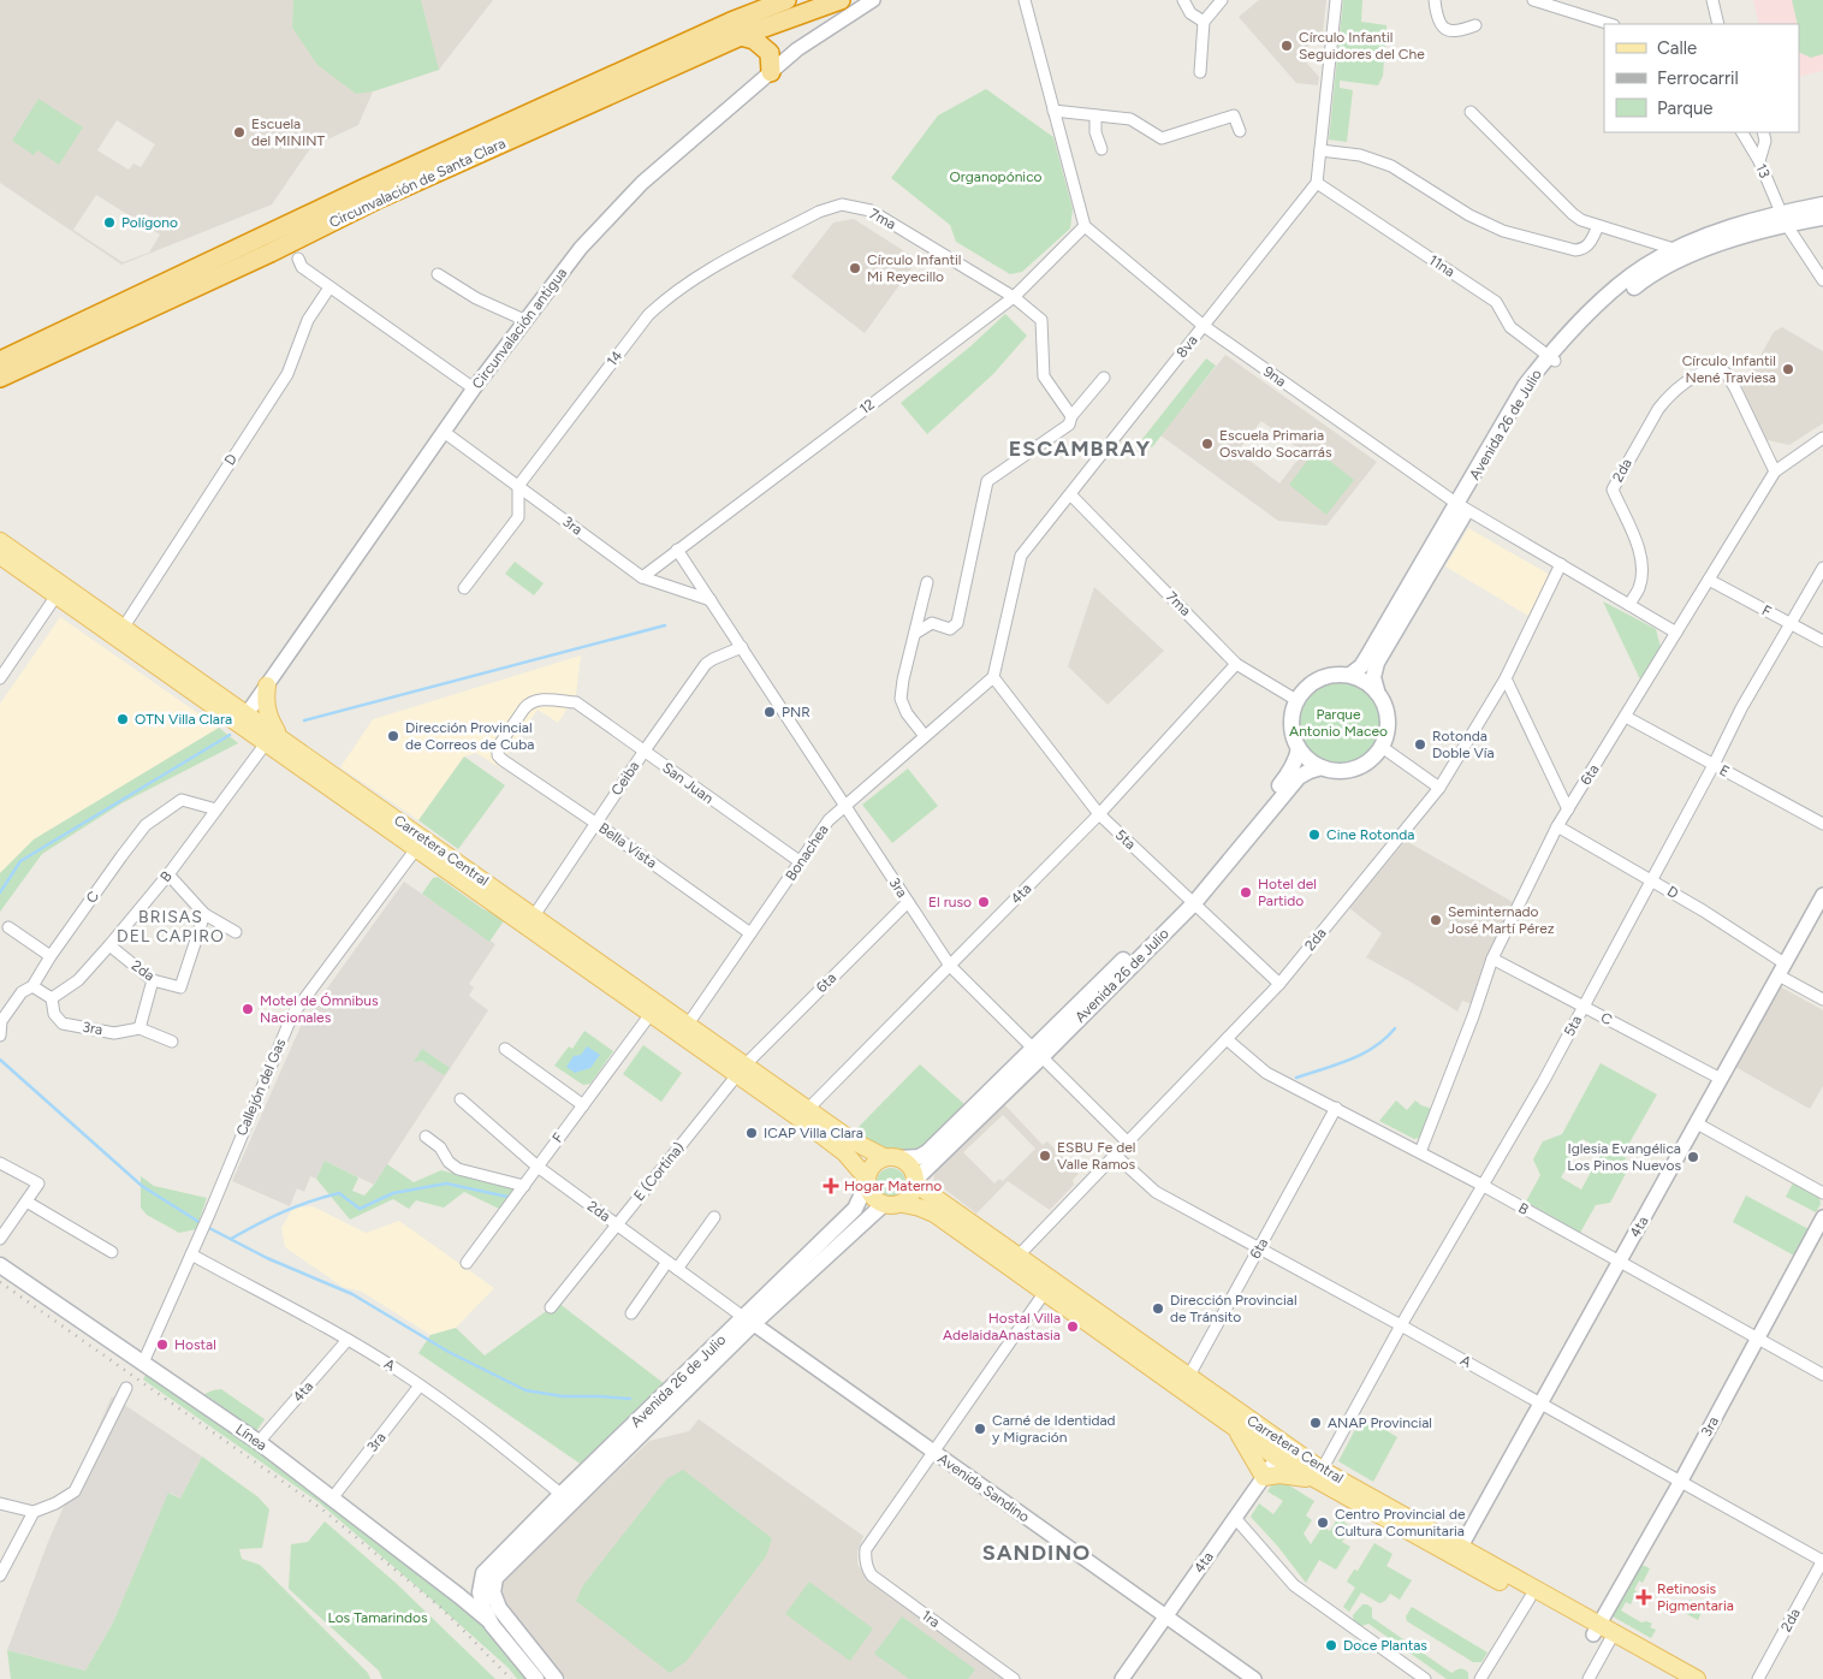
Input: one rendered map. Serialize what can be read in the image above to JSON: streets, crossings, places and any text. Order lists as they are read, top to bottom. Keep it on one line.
{"streets":{"highway":["Circunvalación de Santa Clara"],"main road":["Avenida 26 de Julio","Carretera Central","Línea"],"street":["13","7ma","11na","Circunvalación antigua","8va","14","9na","12","D","2da","3ra","F","E","6ta","Ceiba","San Juan","5ta","Bella Vista","Bonachea","B","4ta","C","Callejón del Gas","E (Cortina)","A","Avenida Sandino","1ra"]},"crossings":[["13","Avenida 26 de Julio"],["7ma","8va"],["7ma","14"],["7ma","12"],["7ma","Avenida 26 de Julio"],["7ma","4ta"],["11na","8va"],["11na","Avenida 26 de Julio"],["Circunvalación antigua","3ra"],["Circunvalación antigua","Carretera Central"],["8va","9na"],["8va","5ta"],["8va","Bonachea"],["14","3ra"],["9na","12"],["9na","Avenida 26 de Julio"],["9na","2da"],["9na","6ta"],["12","3ra"],["Avenida 26 de Julio","2da"],["Avenida 26 de Julio","3ra"],["Avenida 26 de Julio","5ta"],["Avenida 26 de Julio","Carretera Central"],["Avenida 26 de Julio","A"],["Avenida 26 de Julio","Línea"],["Avenida 26 de Julio","Avenida Sandino"],["D","6ta"],["D","5ta"],["D","Carretera Central"],["D","4ta"],["2da","3ra"],["2da","F"],["2da","6ta"],["2da","5ta"],["2da","Carretera Central"],["2da","B"],["2da","E (Cortina)"],["2da","A"],["2da","Avenida Sandino"],["3ra","6ta"],["3ra","Ceiba"],["3ra","Carretera Central"],["3ra","Bonachea"],["3ra","B"],["3ra","4ta"],["3ra","A"],["3ra","Línea"],["F","6ta"],["F","5ta"],["F","Carretera Central"],["E","6ta"],["E","5ta"],["6ta","Carretera Central"],["6ta","B"],["6ta","C"],["6ta","E (Cortina)"],["6ta","A"],["Ceiba","San Juan"],["Ceiba","Bella Vista"],["Ceiba","Carretera Central"],["San Juan","Bella Vista"],["San Juan","Bonachea"],["5ta","Carretera Central"],["5ta","Bonachea"],["5ta","B"],["5ta","4ta"],["5ta","C"],["5ta","A"],["Bella Vista","Bonachea"],["Carretera Central","Bonachea"],["Carretera Central","B"],["Carretera Central","4ta"],["Carretera Central","Callejón del Gas"],["Carretera Central","E (Cortina)"],["B","4ta"],["B","C"],["4ta","C"],["4ta","A"],["4ta","Línea"],["4ta","Avenida Sandino"],["Callejón del Gas","A"],["Callejón del Gas","Línea"],["Avenida Sandino","1ra"]],"districts":["ESCAMBRAY","BRISAS DEL CAPIRO","SANDINO"],"parks":["Organopónico","Parque Antonio Maceo","Los Tamarindos"],"places":{"other":["Círculo Infantil Seguidores del Che","Escuela del MININT","Polígono","Círculo Infantil Mi Reyecillo","Círculo Infantil Nené Traviesa","Escuela Primaria Osvaldo Socarrás","PNR","OTN Villa Clara","Dirección Provincial de Correos de Cuba","Rotonda Doble Vía","Cine Rotonda","Hotel del Partido","El ruso","Seminternado José Martí Pérez","Motel de Ómnibus Nacionales","ICAP Villa Clara","ESBU Fe del Valle Ramos","Iglesia Evangélica Los Pinos Nuevos","Dirección Provincial de Tránsito","Hostal Villa AdelaidaAnastasia","Hostal","ANAP Provincial","Carné de Identidad y Migración","Centro Provincial de Cultura Comunitaria","Doce Plantas"],"health":["Hogar Materno","Retinosis Pigmentaria"]},"legend":["Calle","Ferrocarril","Parque"]}
